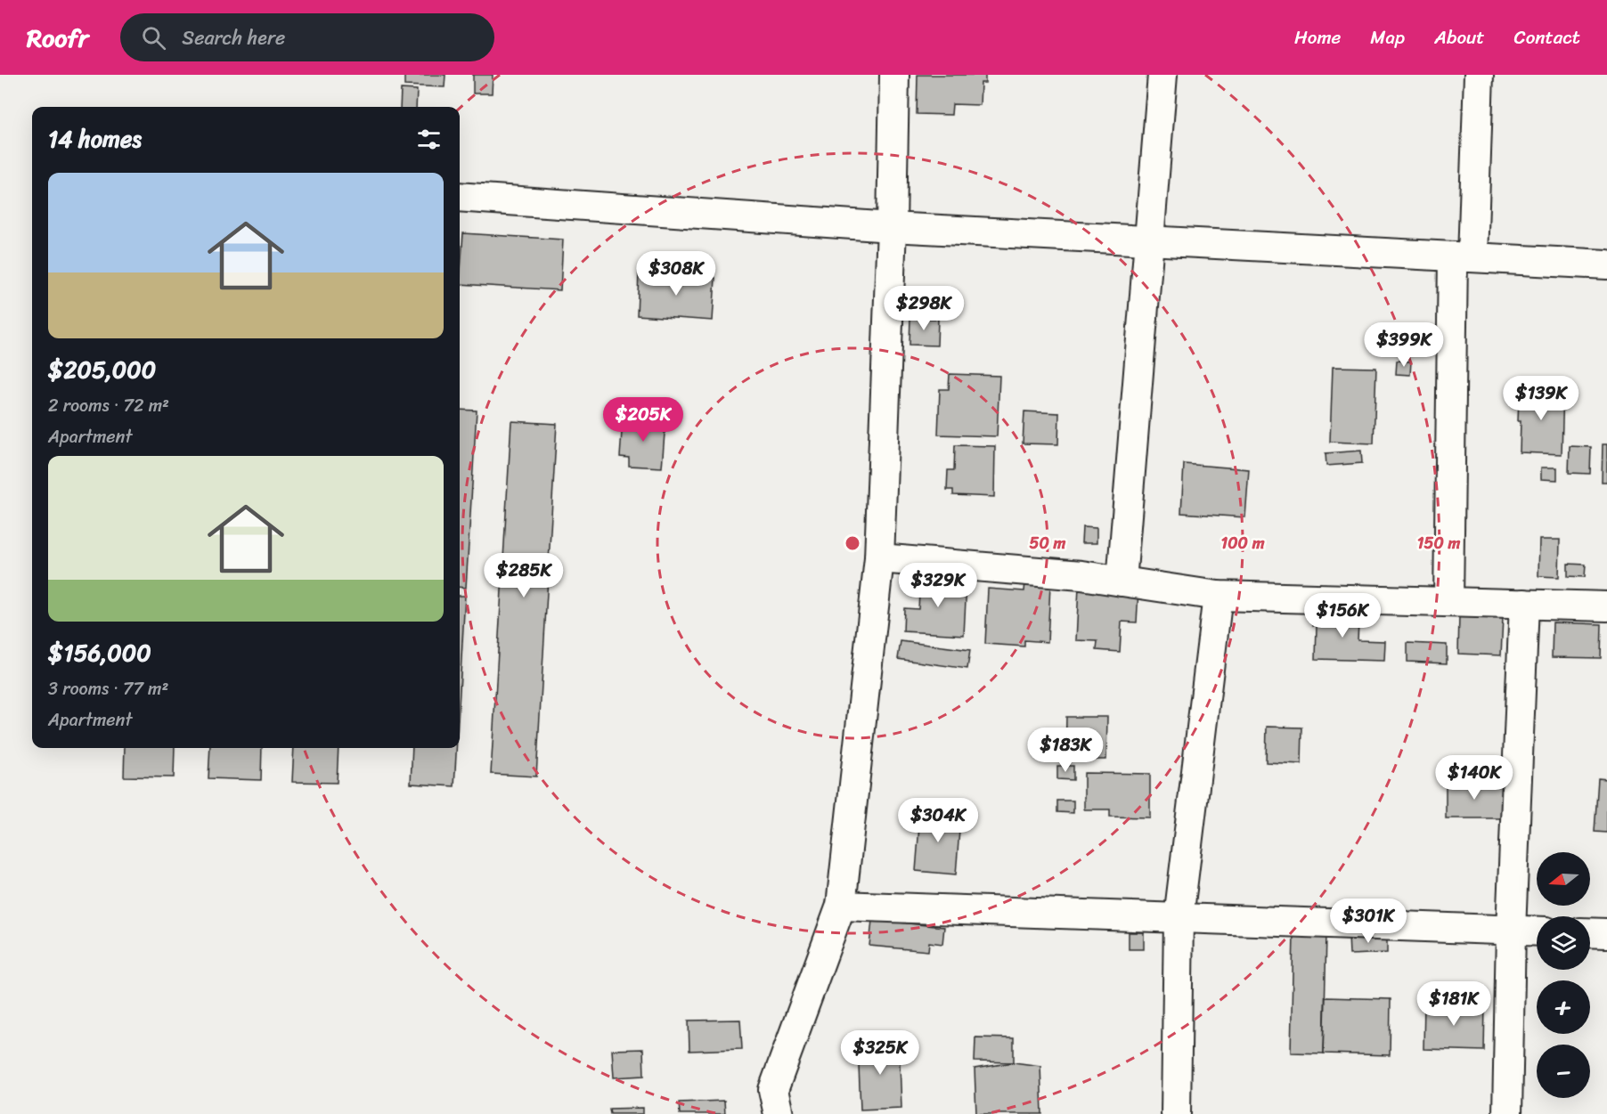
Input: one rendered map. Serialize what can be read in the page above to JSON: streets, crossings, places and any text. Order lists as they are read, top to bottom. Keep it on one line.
{"north":"left","page":{"header":"Roofr","search":"Search here","nav":["Home","Map","About","Contact"],"heading":"14 homes","list":[{"name":"$205,000","note":"2 rooms · 72 m² · Apartment"},{"name":"$156,000","note":"3 rooms · 77 m² · Apartment"}],"price":["$308K","$298K","$399K","$139K","$205K","$285K","$329K","$156K","$183K","$140K","$304K","$301K","$181K","$325K"],"map_buttons":["+","−"]},"rings":["50 m","100 m","150 m"]}
